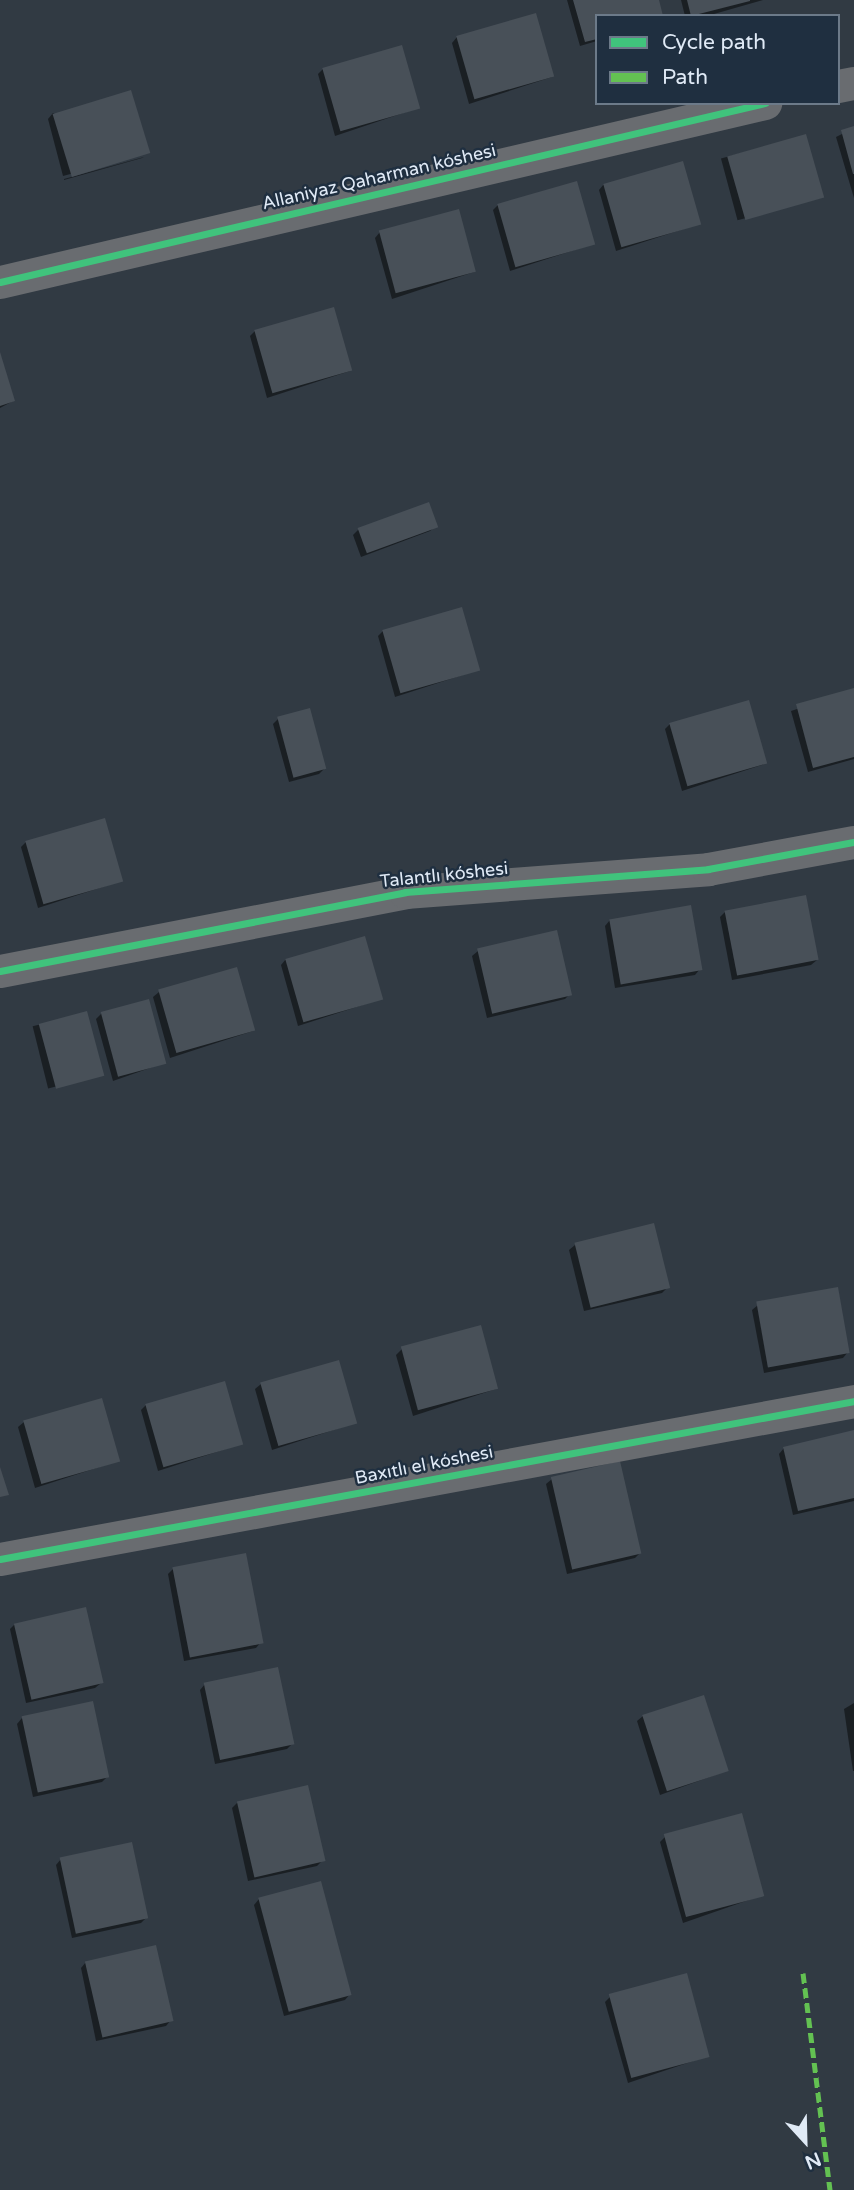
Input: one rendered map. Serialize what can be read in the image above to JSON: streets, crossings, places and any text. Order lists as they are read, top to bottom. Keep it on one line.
{"streets":{"street":["Allaniyaz Qaharman kóshesi","Talantlı kóshesi","Baxıtlı el kóshesi"]},"legend":["Cycle path","Path"],"north":"bottom"}
